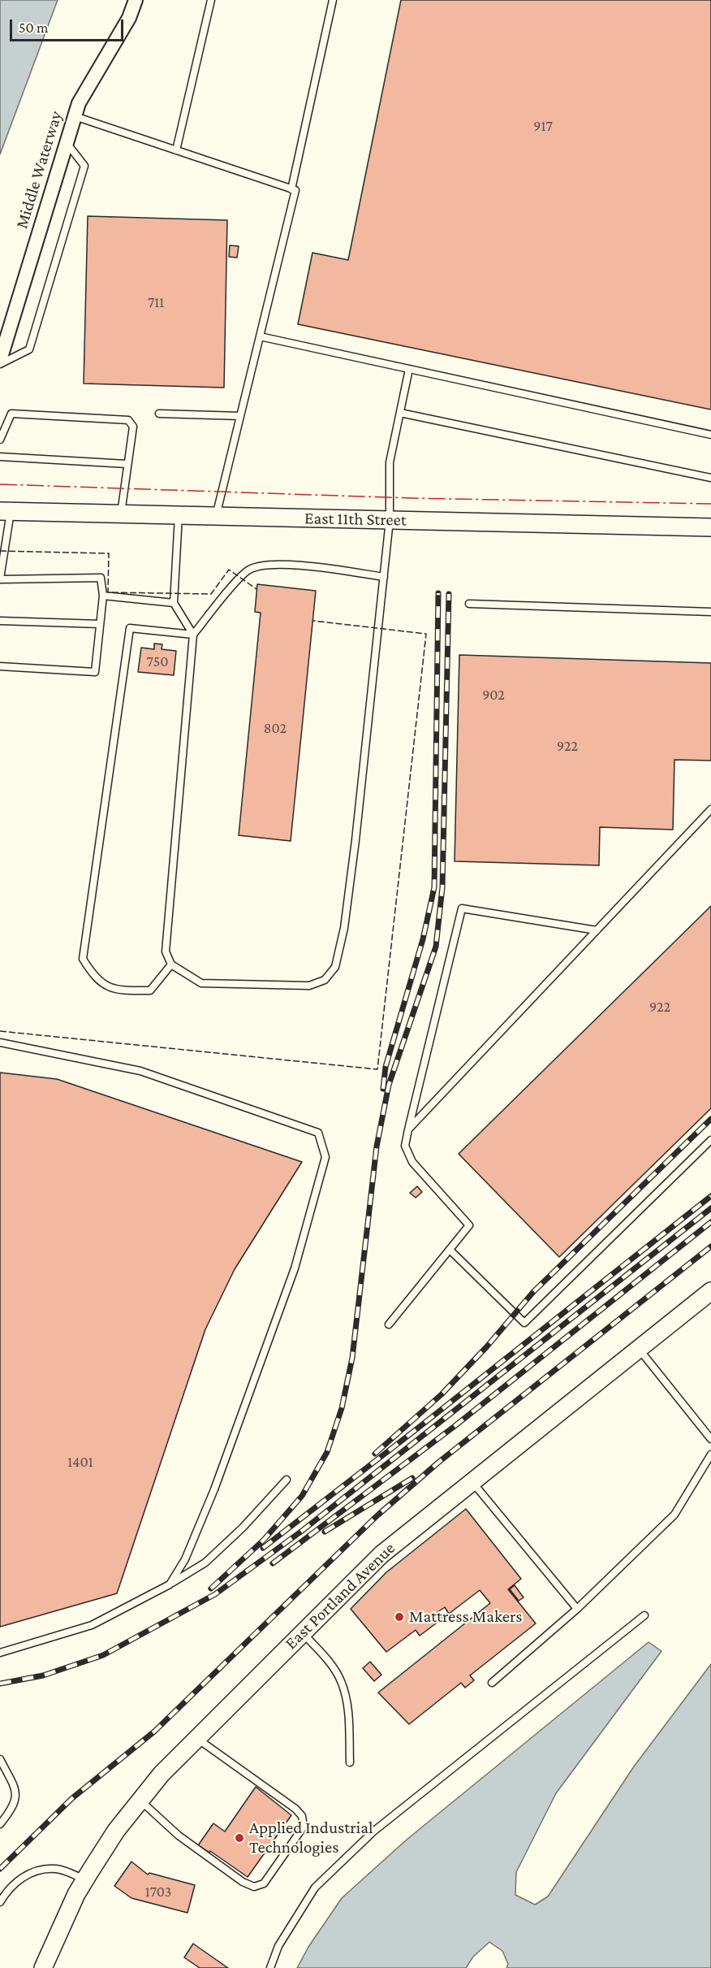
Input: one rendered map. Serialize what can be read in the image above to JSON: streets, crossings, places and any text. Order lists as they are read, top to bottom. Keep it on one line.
{"streets":{"street":["Middle Waterway","East 11th Street","East Portland Avenue"]},"places":["Mattress Makers","Applied Industrial Technologies"],"house_numbers":["917","711","750","902","802","922","922","1401","1703"],"scale_bar":"50 m"}
